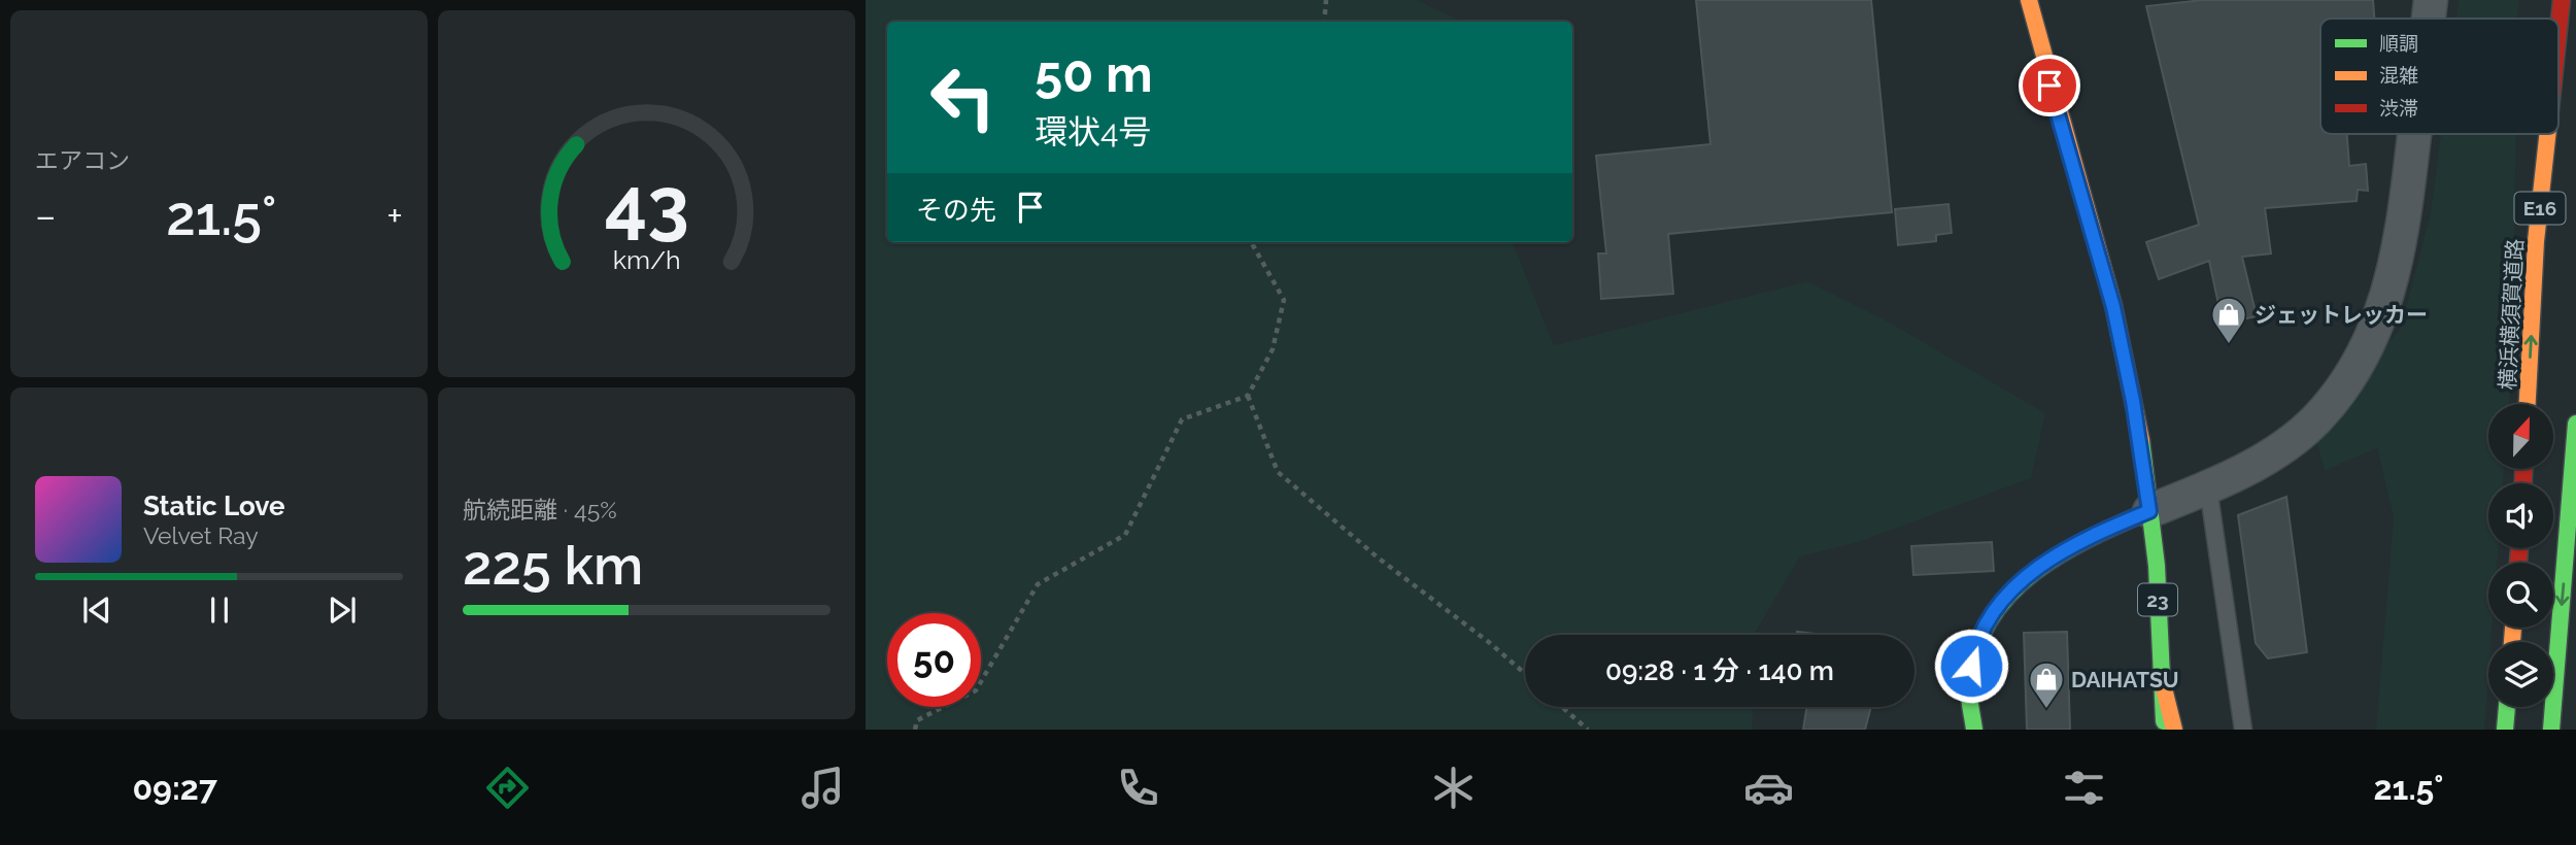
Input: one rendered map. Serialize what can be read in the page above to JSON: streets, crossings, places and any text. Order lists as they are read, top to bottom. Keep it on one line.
{"streets":{"main road":["E16","横浜横須賀道路","23"]},"one_way":["横浜横須賀道路"],"places":{"shop":["ジェットレッカー","DAIHATSU"]},"legend":["順調","混雑","渋滞"],"north":"top","page":{"tile":["エアコン",["航続距離 · 45%","225 km"]],"turn":["50 m","環状4号"],"then":"その先","heat":["−","21.5°","+"],"song":["Static Love","Velvet Ray"],"limit":"50","trip":"09:28 · 1 分 · 140 m","tabs":["09:27","21.5°"],"gauge":["43","km/h"]}}
